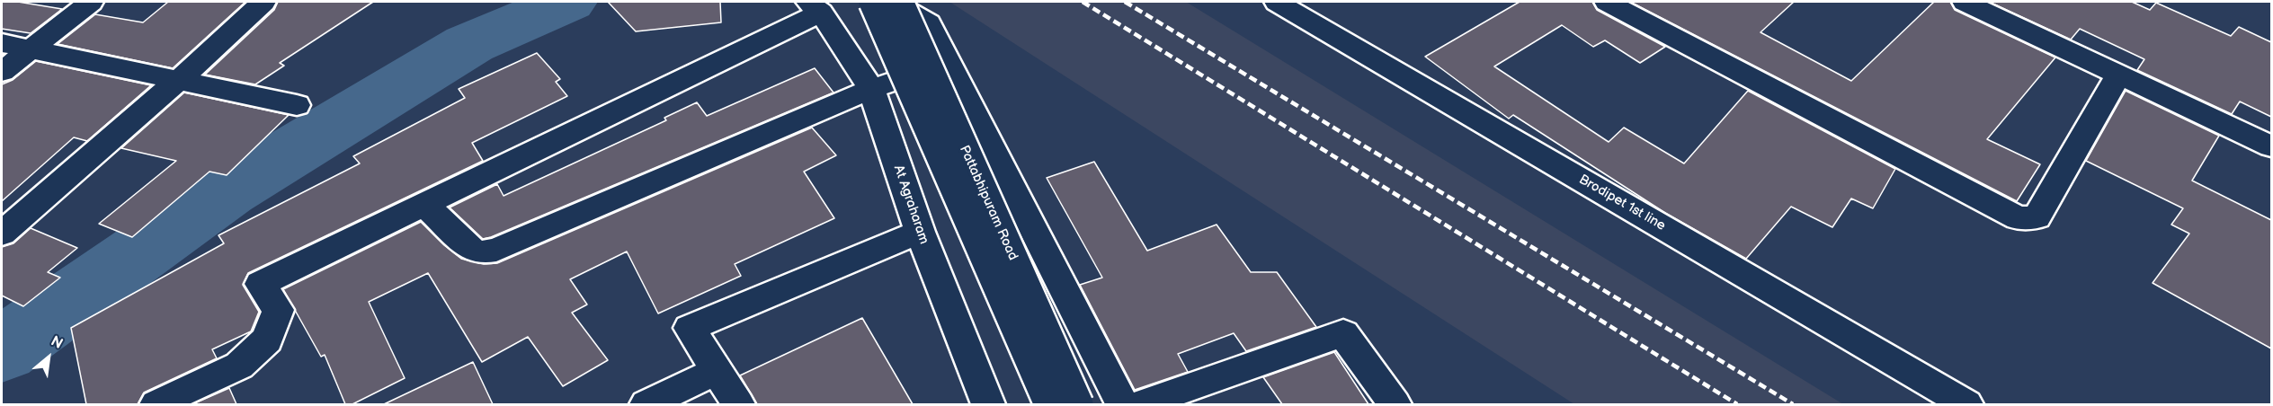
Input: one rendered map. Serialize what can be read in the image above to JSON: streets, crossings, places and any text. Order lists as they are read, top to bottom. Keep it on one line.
{"streets":{"street":["Pattabhipuram Road","Brodipet 1st line","At Agraharam"]},"north":"top right"}
